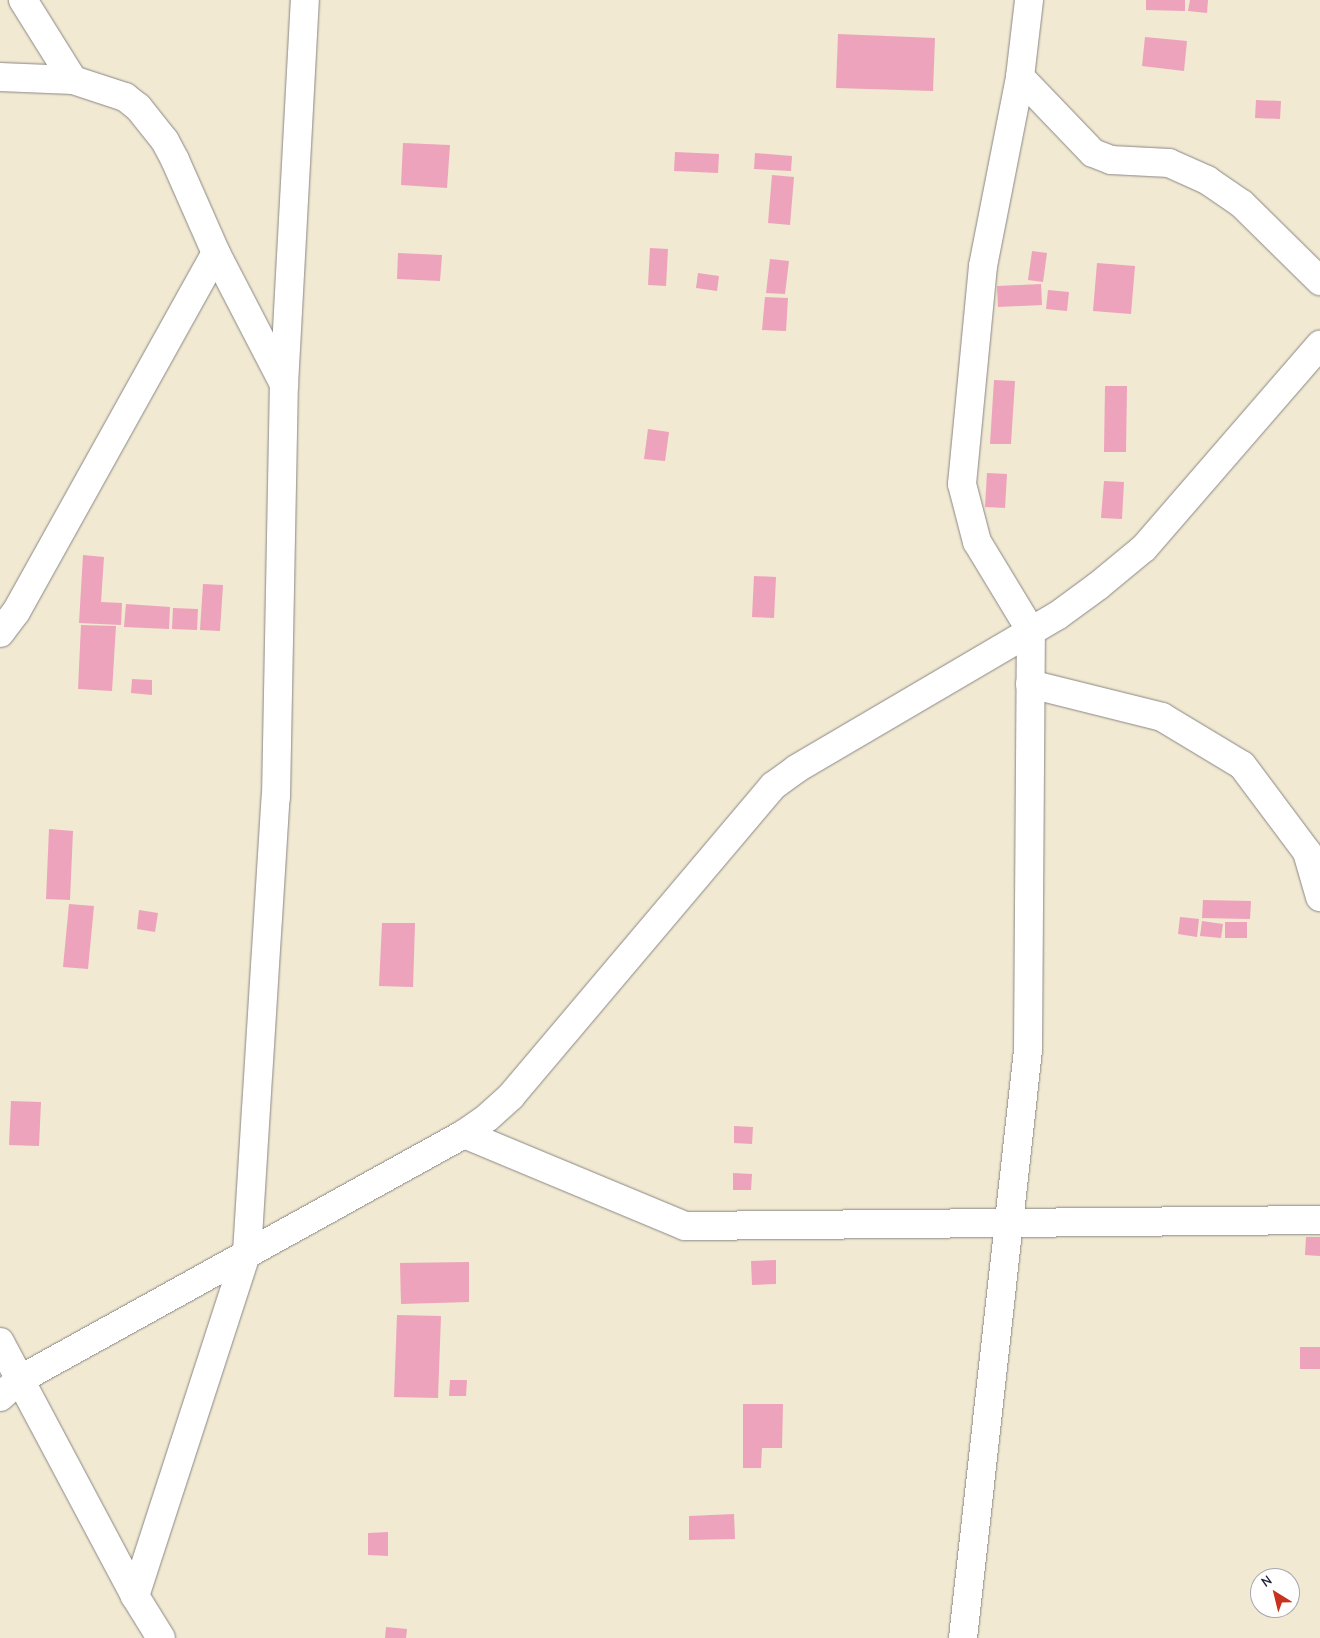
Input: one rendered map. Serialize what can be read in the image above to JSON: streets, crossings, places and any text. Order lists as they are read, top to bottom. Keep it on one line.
{"north":"top left"}
